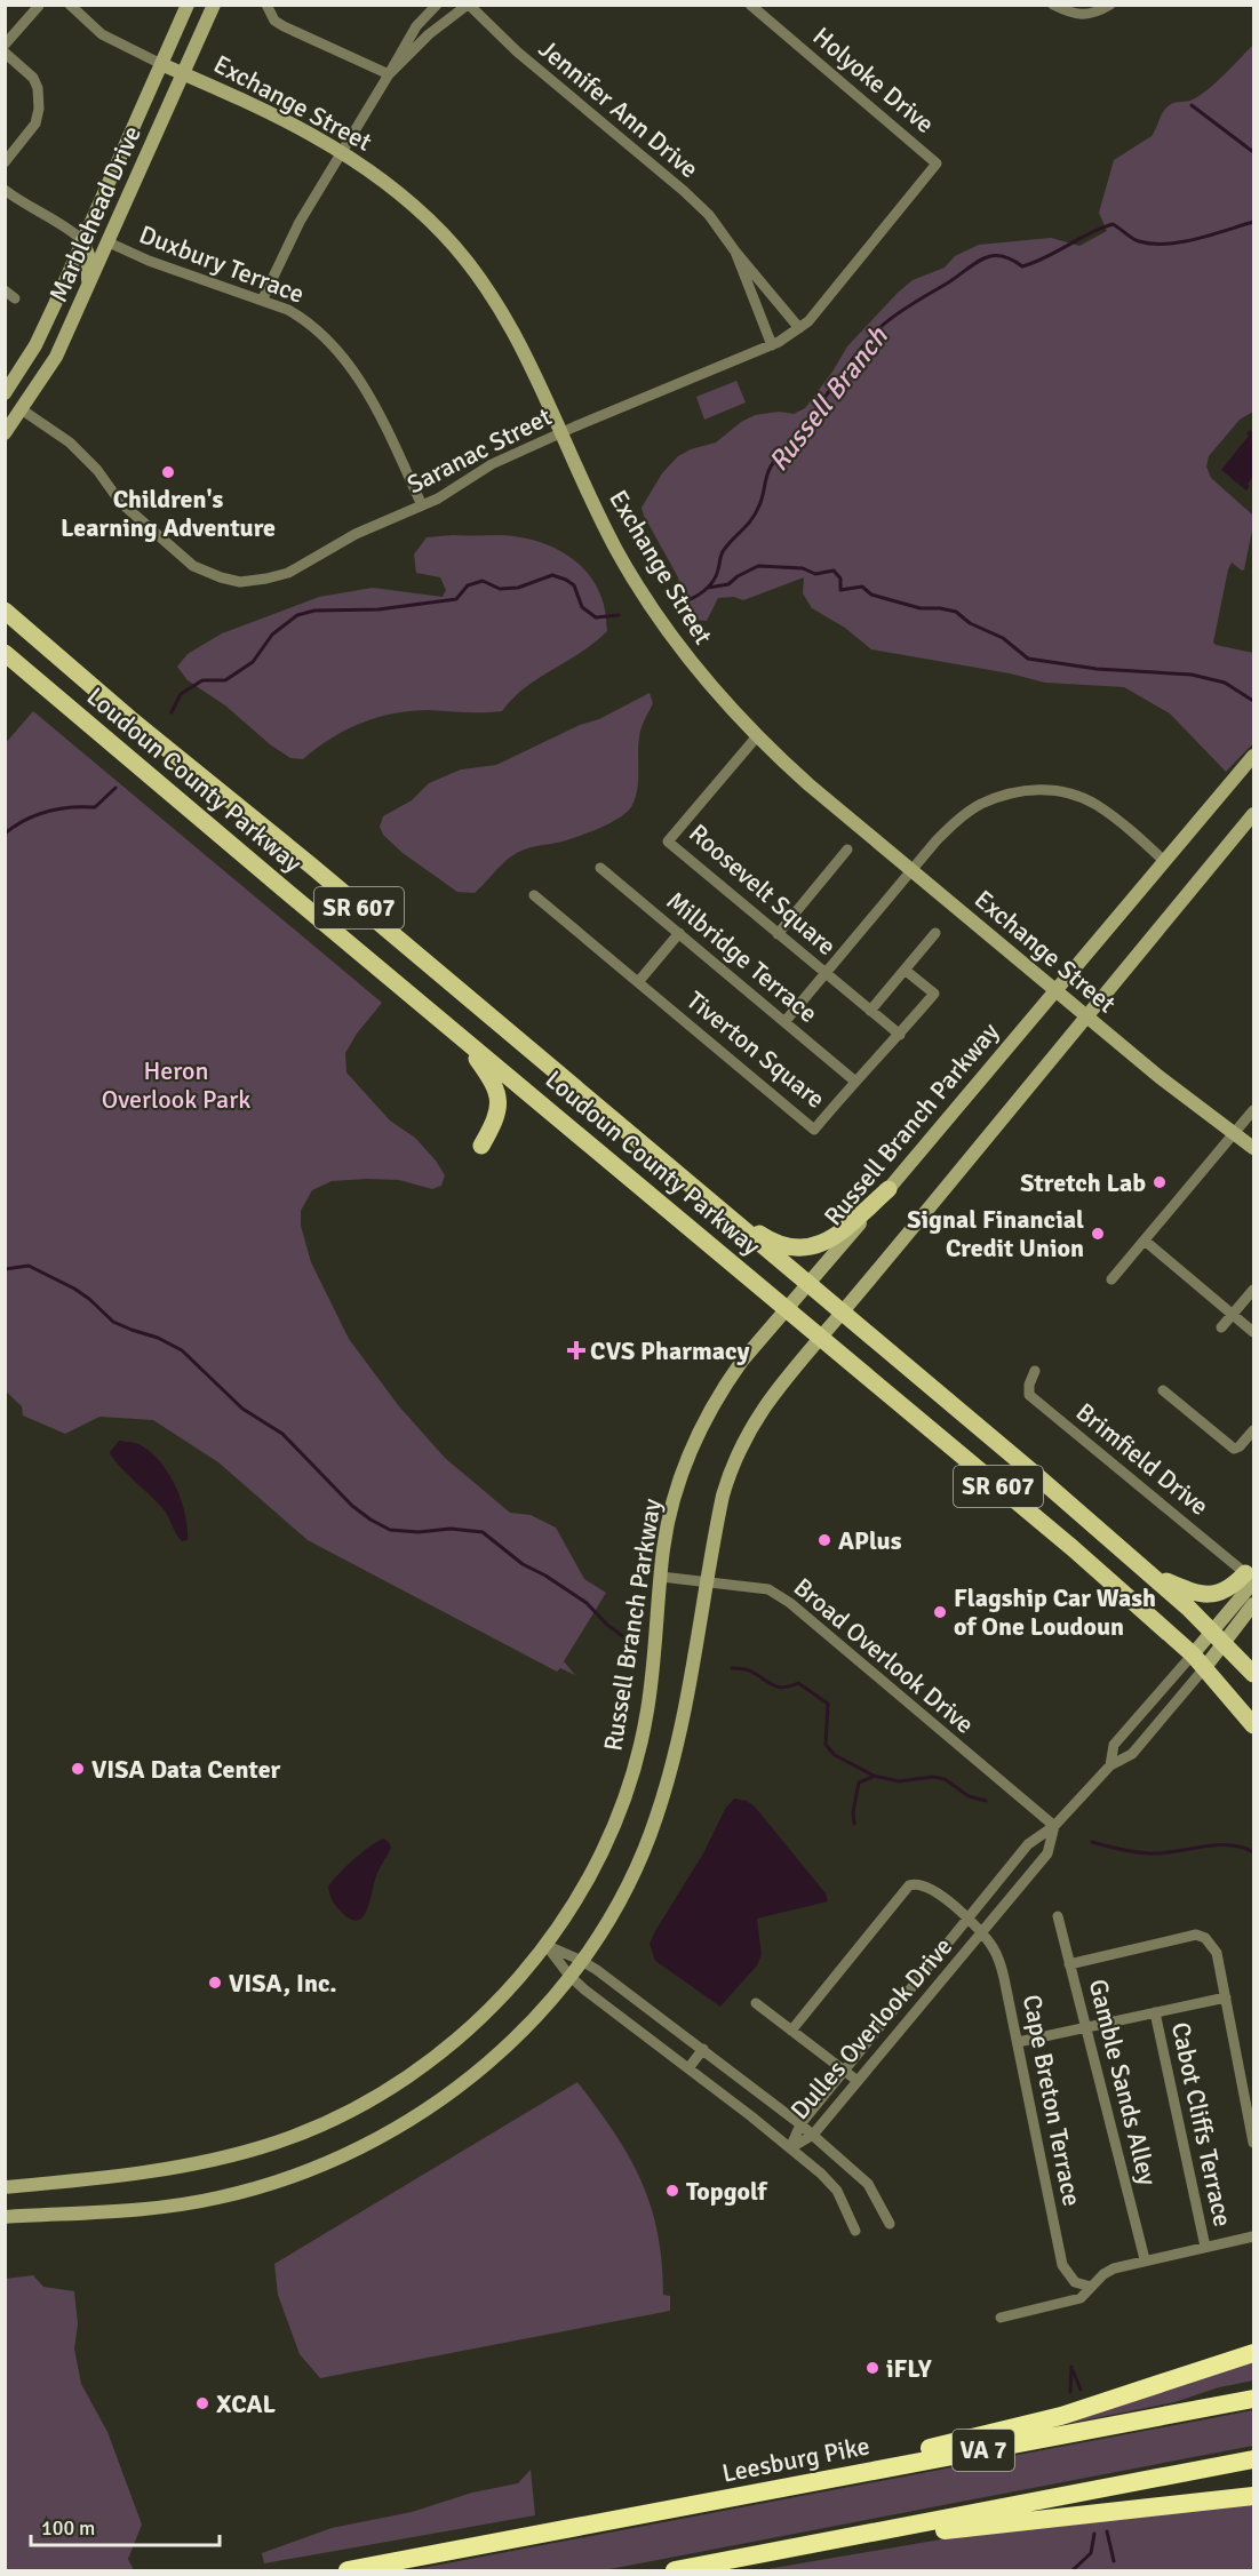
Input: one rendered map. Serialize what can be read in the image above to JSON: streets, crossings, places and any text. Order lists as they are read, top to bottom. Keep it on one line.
{"streets":{"highway":["VA 7","Leesburg Pike"],"main road":["Exchange Street","Marblehead Drive","Loudoun County Parkway","SR 607","Russell Branch Parkway"],"street":["Holyoke Drive","Jennifer Ann Drive","Duxbury Terrace","Saranac Street","Roosevelt Square","Milbridge Terrace","Tiverton Square","Brimfield Drive","Broad Overlook Drive","Dulles Overlook Drive","Gamble Sands Alley","Cape Breton Terrace","Cabot Cliffs Terrace"]},"crossings":[["Holyoke Drive","Saranac Street"],["Exchange Street","Marblehead Drive"],["Exchange Street","Saranac Street"],["Exchange Street","Roosevelt Square"],["Exchange Street","Russell Branch Parkway"],["Jennifer Ann Drive","Saranac Street"],["Marblehead Drive","Duxbury Terrace"],["Marblehead Drive","Saranac Street"],["Duxbury Terrace","Saranac Street"],["Loudoun County Parkway","Russell Branch Parkway"],["Loudoun County Parkway","Dulles Overlook Drive"],["Roosevelt Square","Tiverton Square"],["Milbridge Terrace","Tiverton Square"],["Russell Branch Parkway","Broad Overlook Drive"],["Broad Overlook Drive","Dulles Overlook Drive"],["Dulles Overlook Drive","Cape Breton Terrace"]],"water":["Russell Branch"],"parks":["Heron Overlook Park"],"places":{"other":["Children's Learning Adventure","Stretch Lab","Signal Financial Credit Union","APlus","Flagship Car Wash of One Loudoun","VISA Data Center","VISA, Inc.","Topgolf","iFLY","XCAL"],"health":["CVS Pharmacy"]},"scale_bar":"100 m"}
